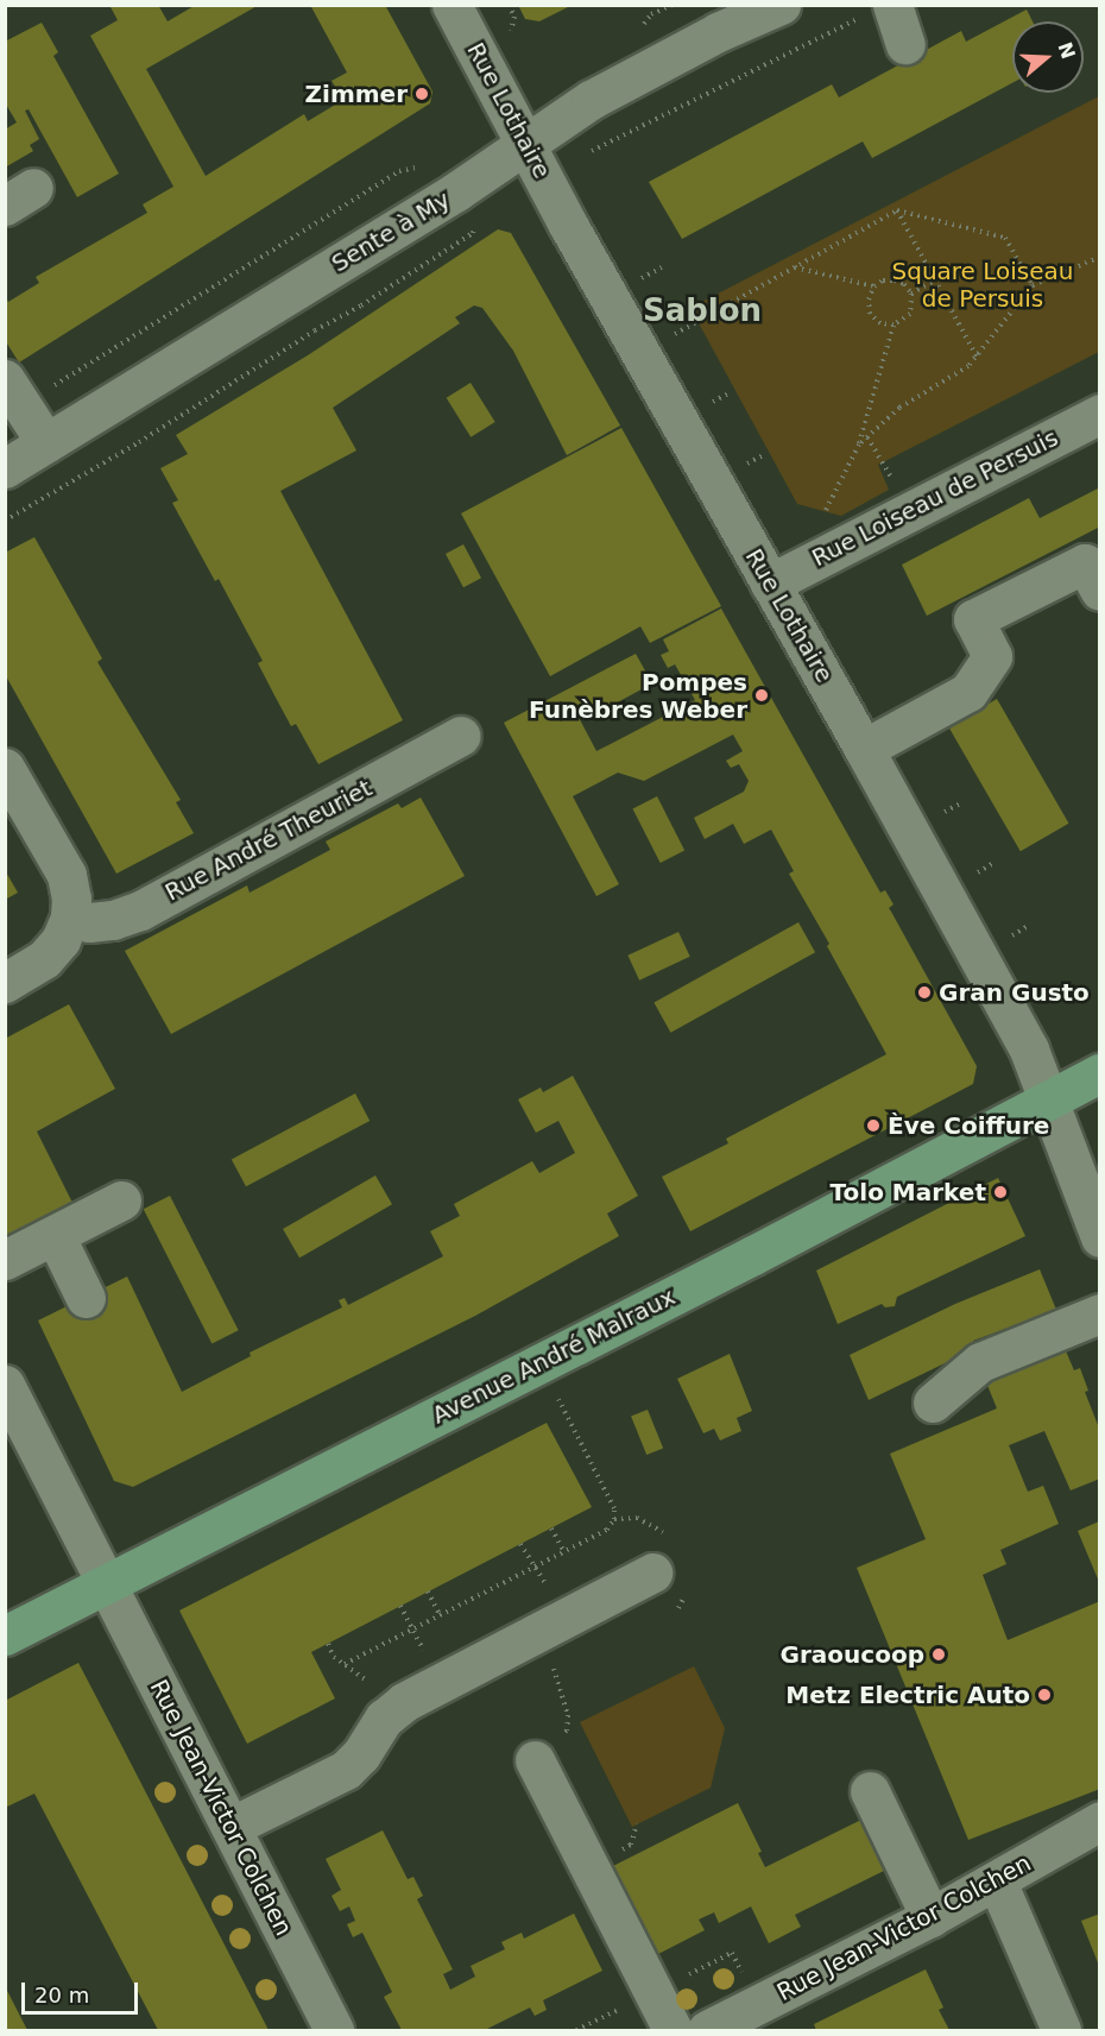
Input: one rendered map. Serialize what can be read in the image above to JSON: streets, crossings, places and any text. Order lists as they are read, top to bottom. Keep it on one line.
{"streets":{"main road":["Avenue André Malraux"],"street":["Rue Lothaire","Sente à My","Rue Loiseau de Persuis","Rue André Theuriet","Rue Jean-Victor Colchen"]},"crossings":[["Rue Lothaire","Sente à My"],["Rue Lothaire","Rue Loiseau de Persuis"],["Rue Lothaire","Avenue André Malraux"],["Avenue André Malraux","Rue Jean-Victor Colchen"]],"districts":["Sablon"],"parks":["Square Loiseau de Persuis"],"places":["Zimmer","Pompes Funèbres Weber","Gran Gusto","Ève Coiffure","Tolo Market","Graoucoop","Metz Electric Auto"],"scale_bar":"20 m","north":"right"}
